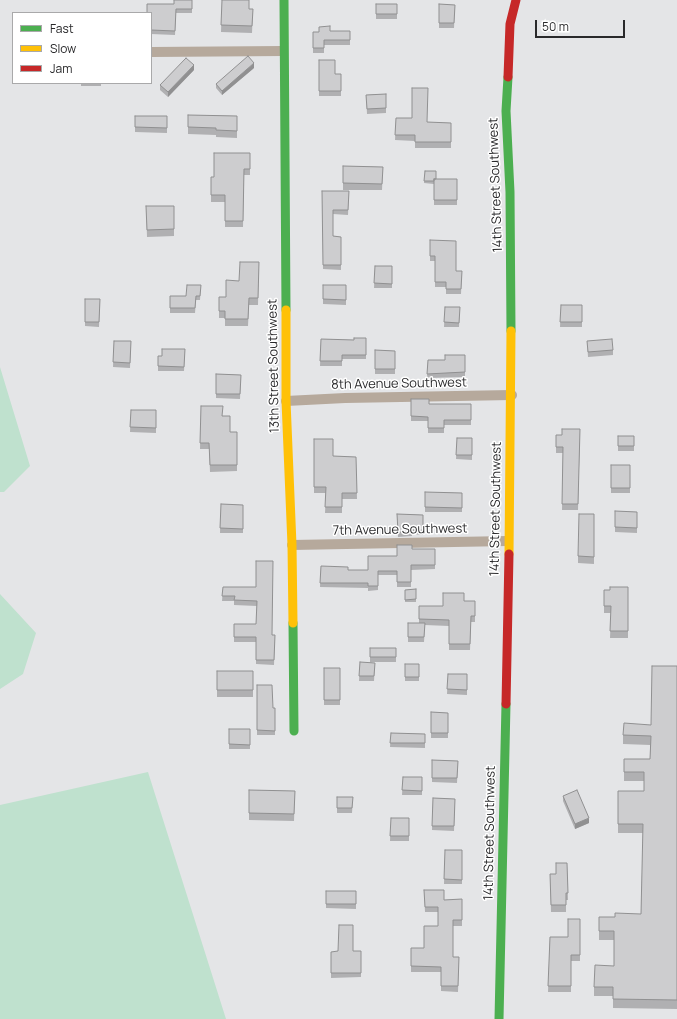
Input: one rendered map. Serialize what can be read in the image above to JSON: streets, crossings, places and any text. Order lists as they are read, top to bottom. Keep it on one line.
{"streets":{"street":["14th Street Southwest","13th Street Southwest","8th Avenue Southwest","7th Avenue Southwest"]},"crossings":[["14th Street Southwest","8th Avenue Southwest"],["14th Street Southwest","7th Avenue Southwest"],["13th Street Southwest","8th Avenue Southwest"],["13th Street Southwest","7th Avenue Southwest"]],"legend":["Fast","Slow","Jam"],"scale_bar":"50 m"}
